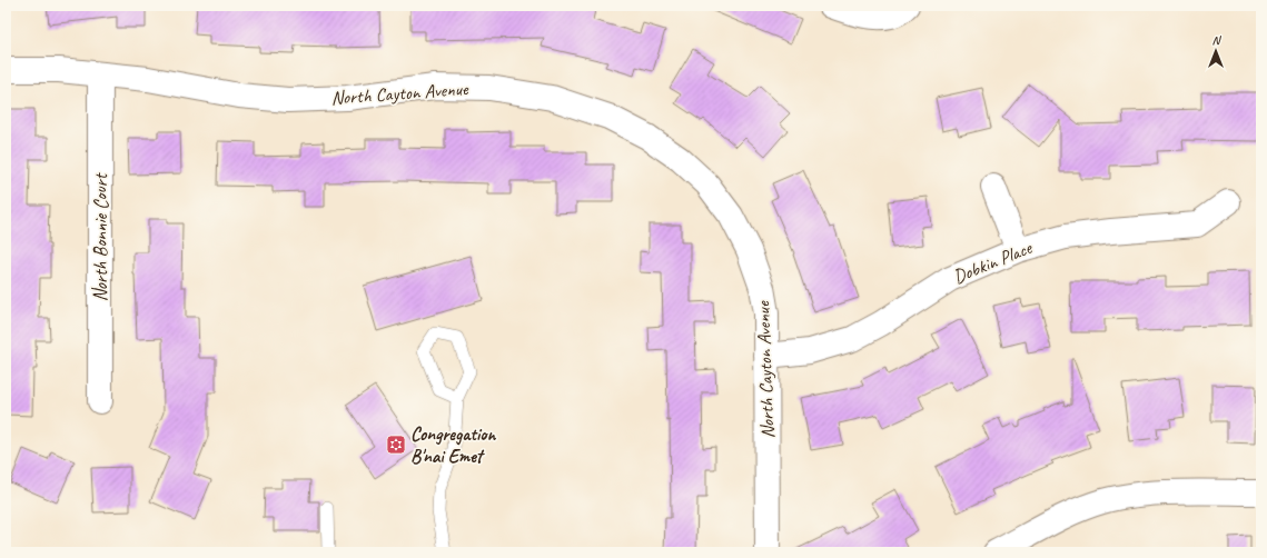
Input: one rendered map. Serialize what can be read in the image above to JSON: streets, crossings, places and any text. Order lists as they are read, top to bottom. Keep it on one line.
{"streets":{"street":["North Cayton Avenue","North Bonnie Court","Dobkin Place"]},"crossings":[["North Cayton Avenue","North Bonnie Court"],["North Cayton Avenue","Dobkin Place"]],"places":{"synagogue":["Congregation B'nai Emet"]},"north":"top"}
